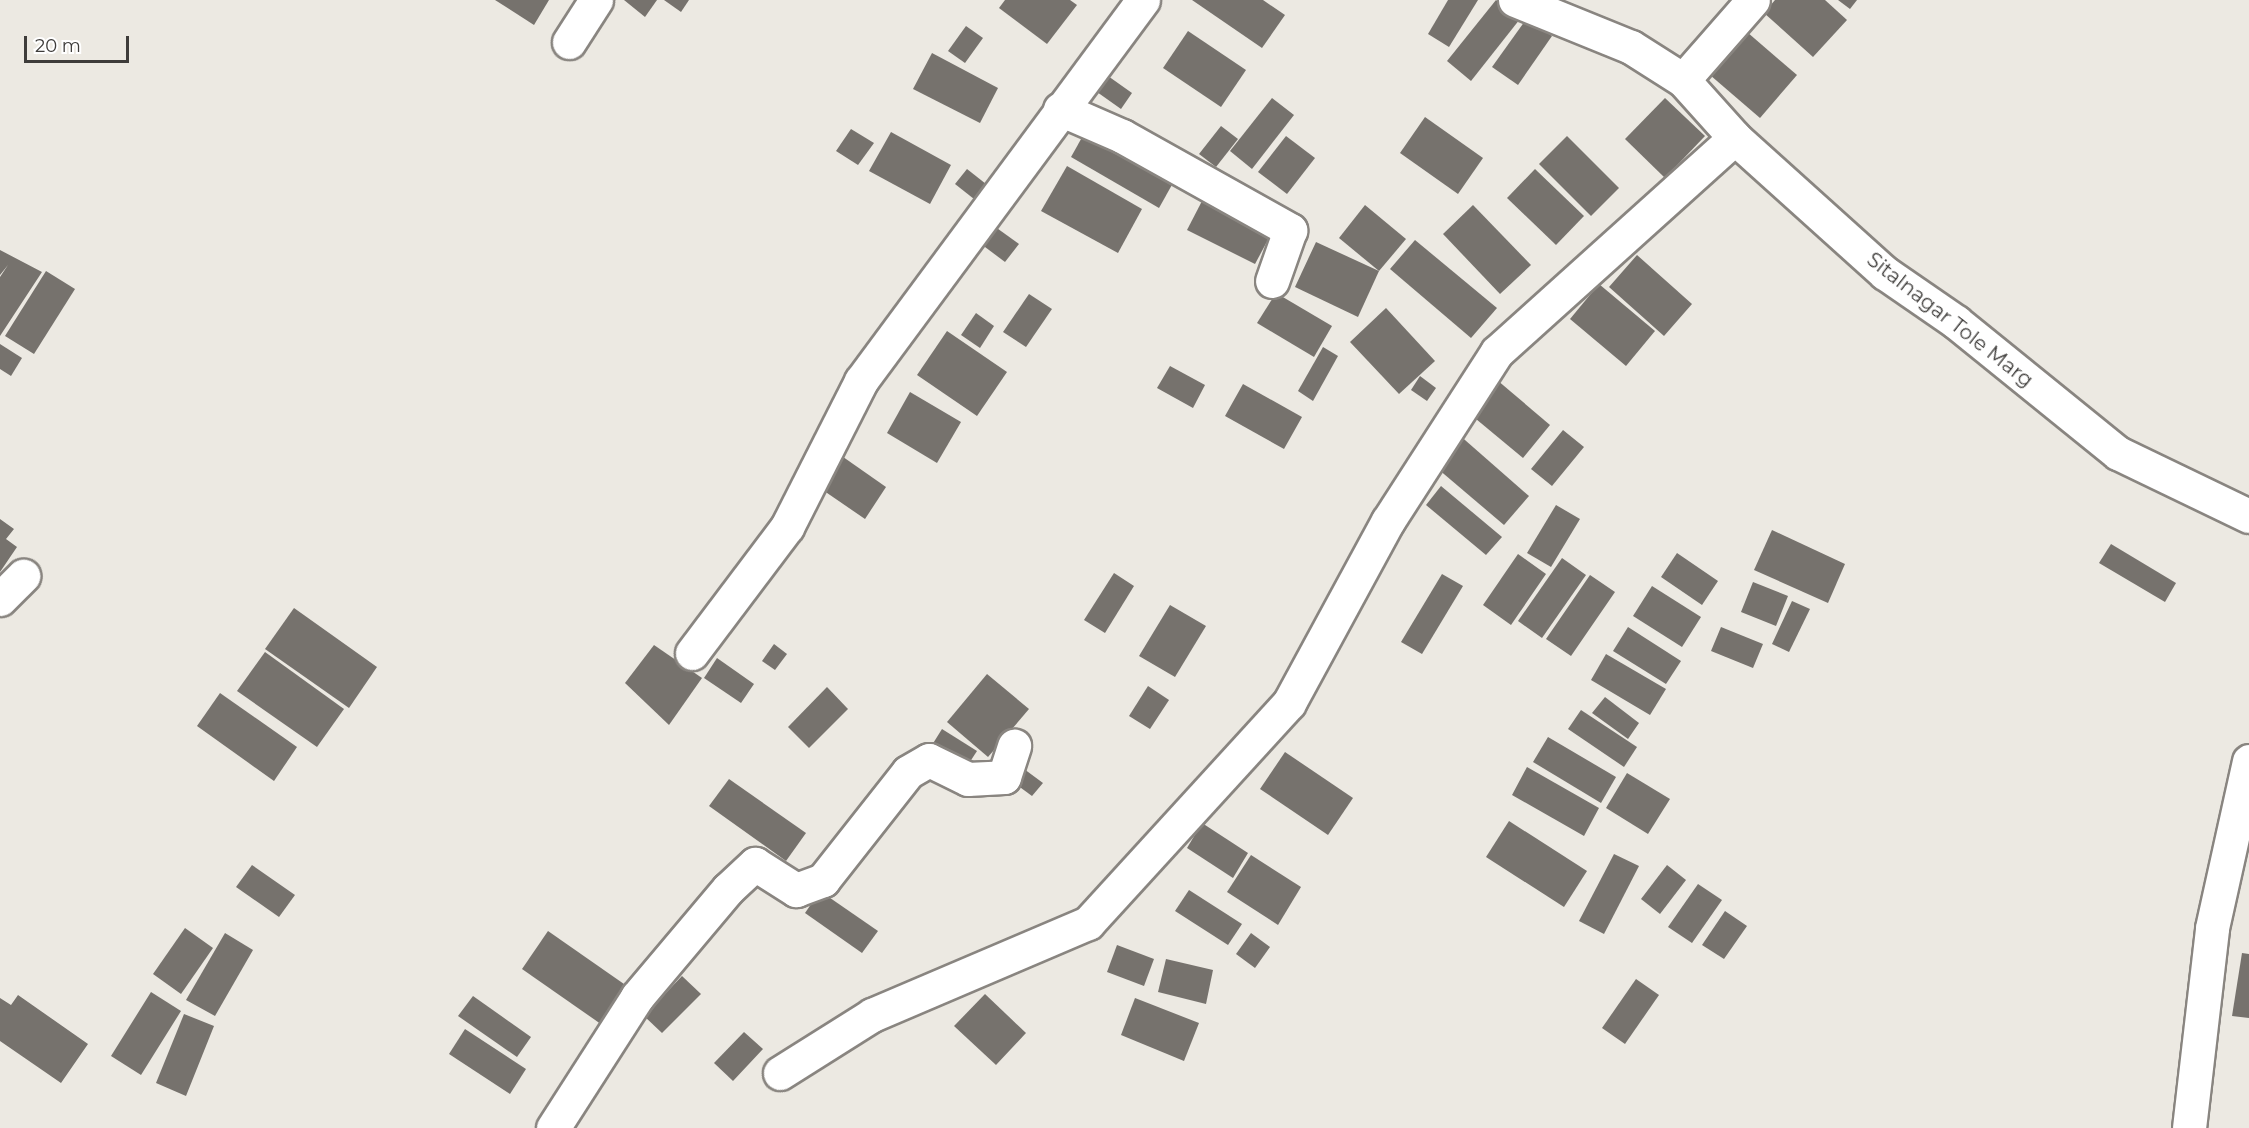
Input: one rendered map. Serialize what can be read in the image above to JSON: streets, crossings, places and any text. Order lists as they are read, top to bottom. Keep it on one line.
{"streets":{"street":["Sitalnagar Tole Marg"]},"scale_bar":"20 m"}
